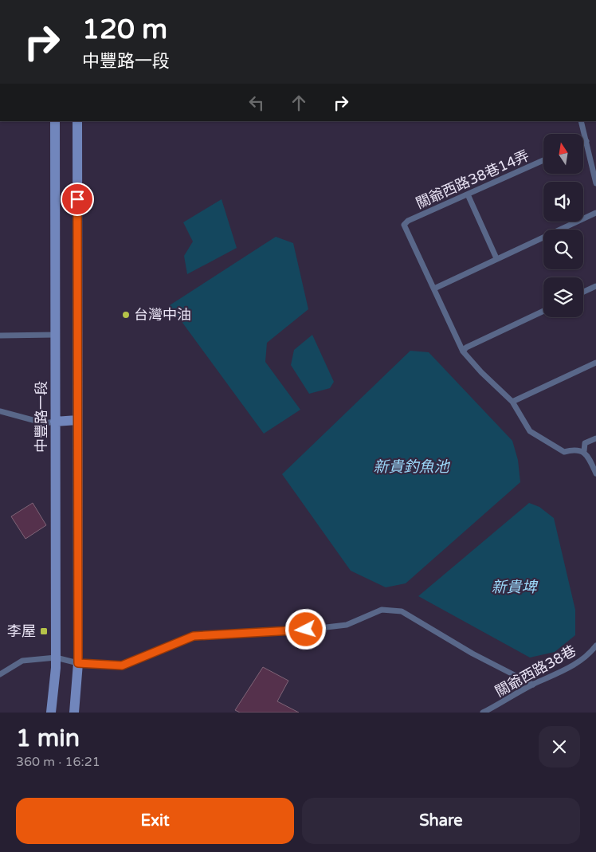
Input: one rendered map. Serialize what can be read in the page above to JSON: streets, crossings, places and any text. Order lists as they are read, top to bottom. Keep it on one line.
{"streets":{"main road":["中豐路一段"],"lane":["關爺西路38巷14弄","關爺西路38巷"]},"water":["新貴釣魚池","新貴埤"],"places":{"other":["台灣中油"],"transit":["李屋"]},"north":"top","page":{"turn":["120 m","中豐路一段"],"heading":["1 min","360 m · 16:21"],"buttons":["Exit","Share"]}}
